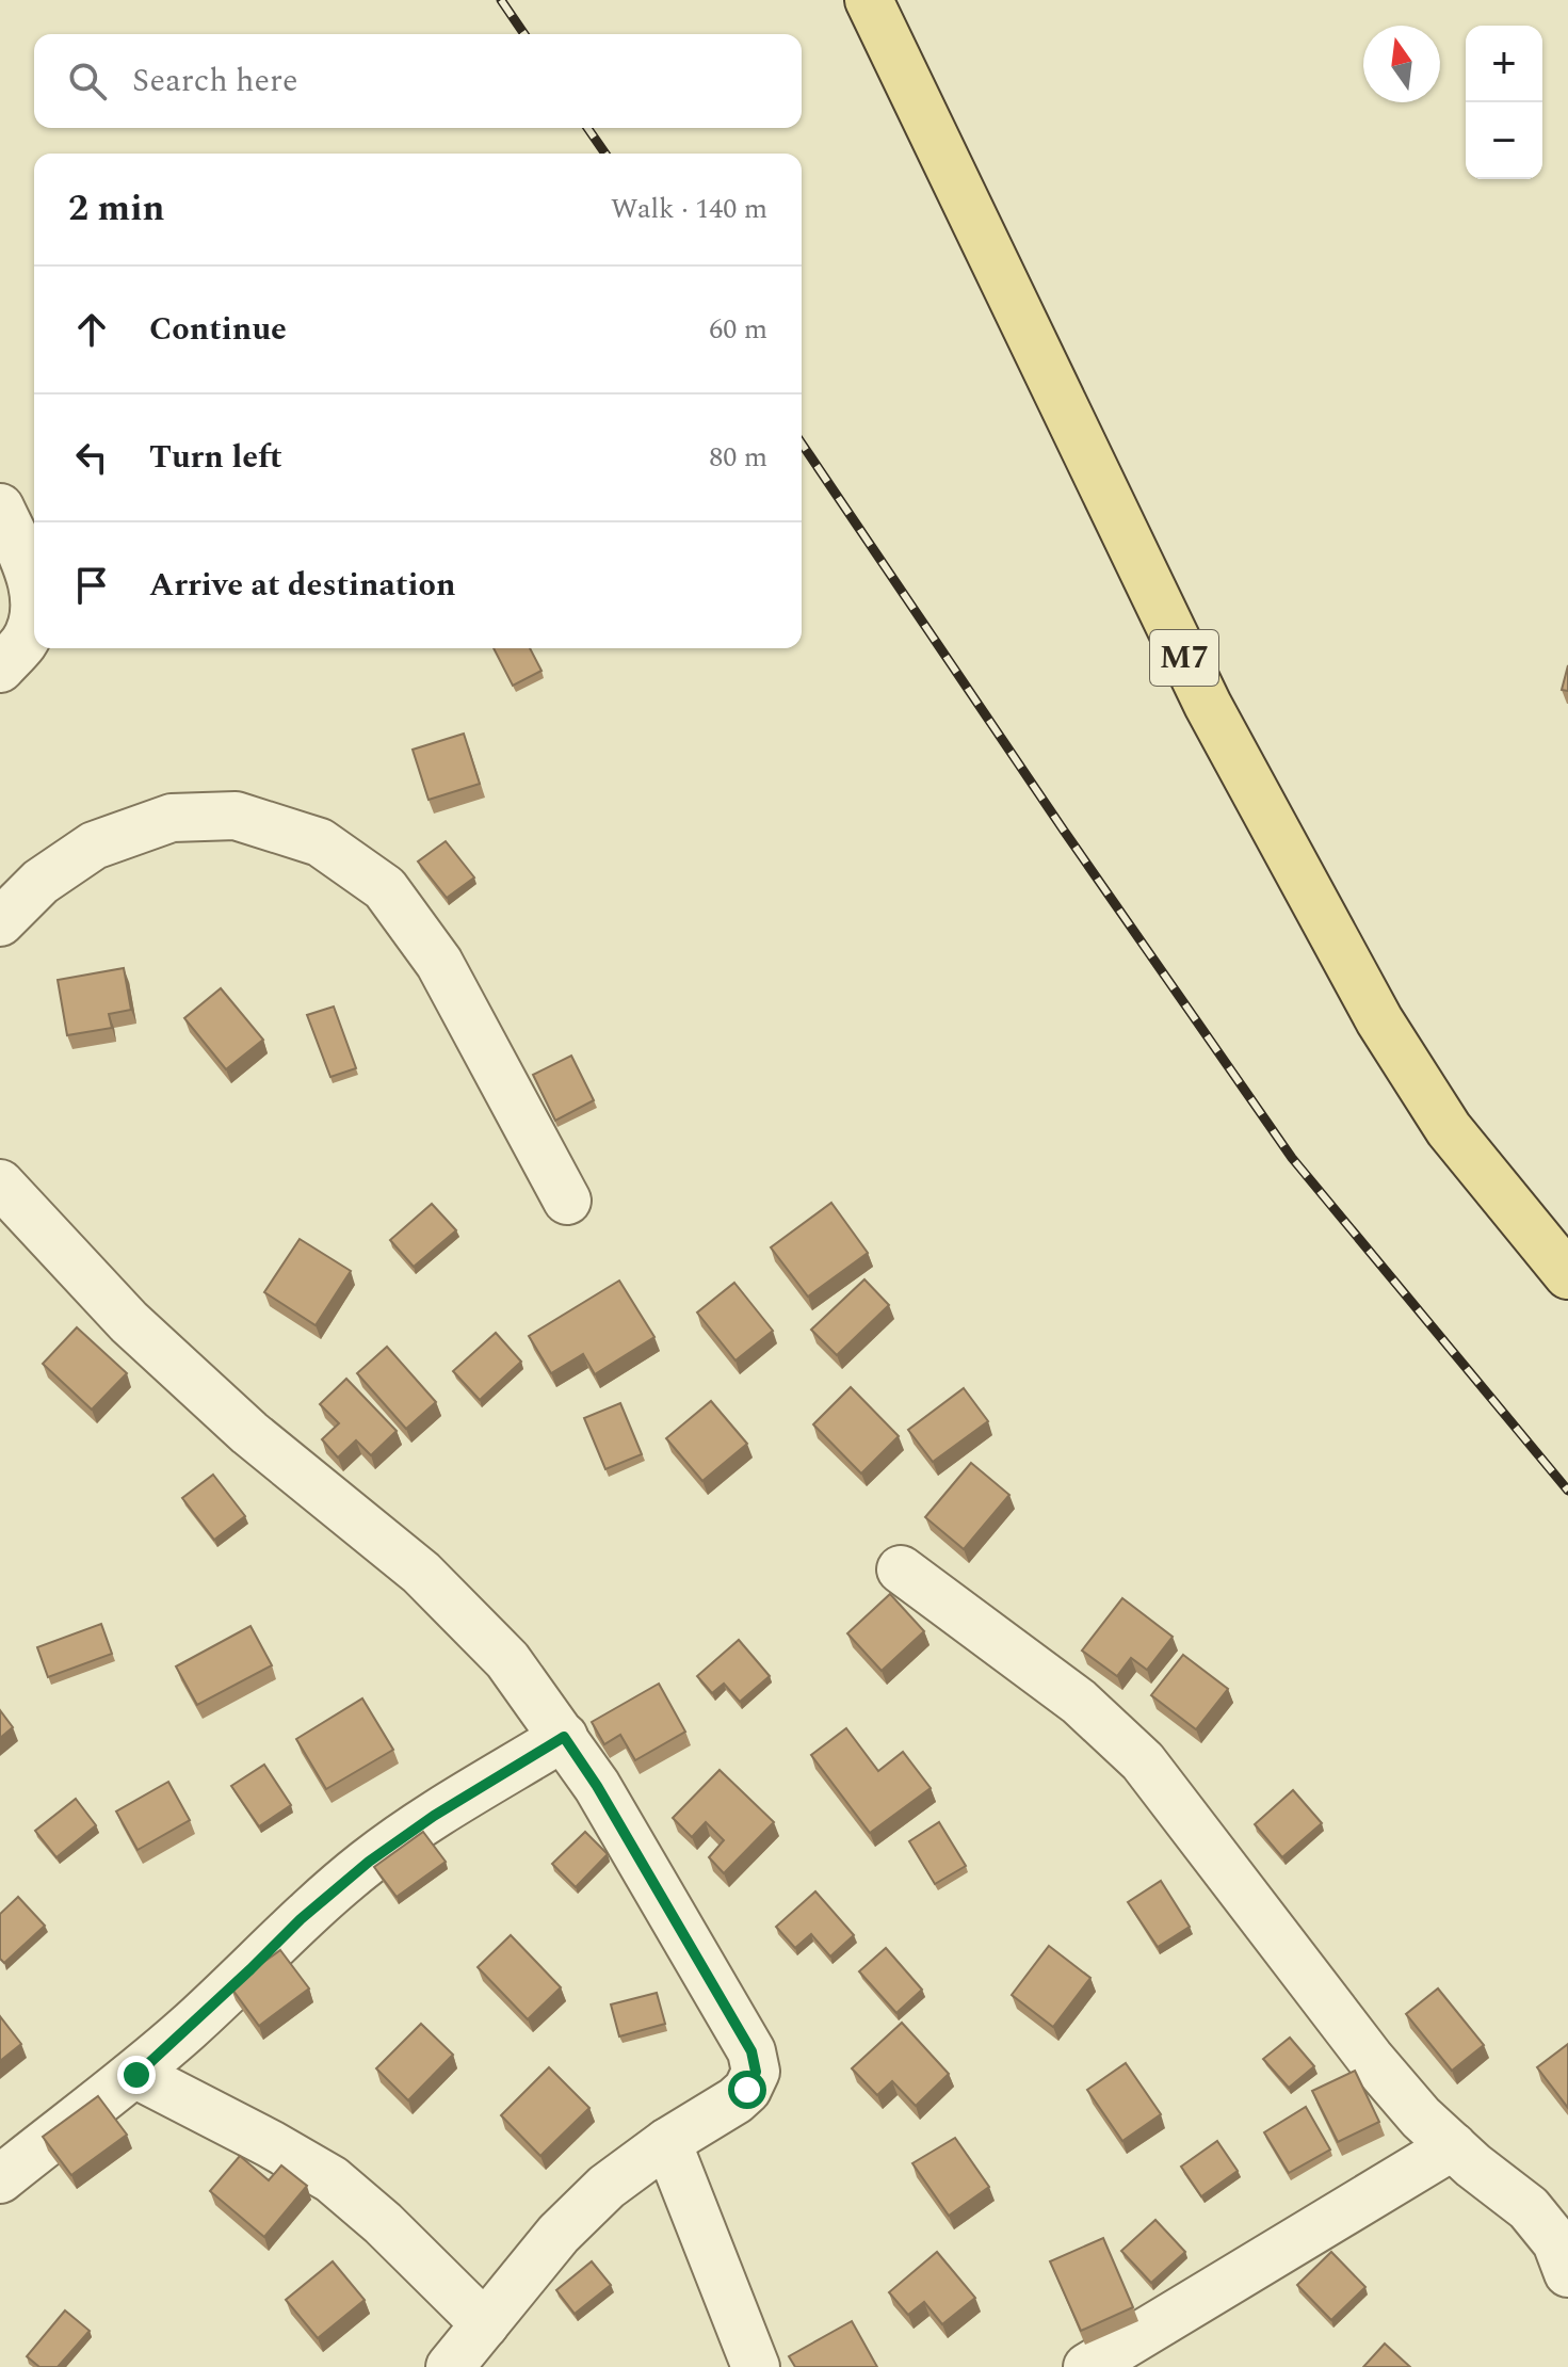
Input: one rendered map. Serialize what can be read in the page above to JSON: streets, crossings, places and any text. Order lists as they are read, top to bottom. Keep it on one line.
{"streets":{"main road":["M7"]},"north":"top","page":{"map_buttons":["+","−"],"search":"Search here","heading":["2 min","Walk · 140 m"],"list":[["Continue","60 m"],["Turn left","80 m"],"Arrive at destination"]}}
